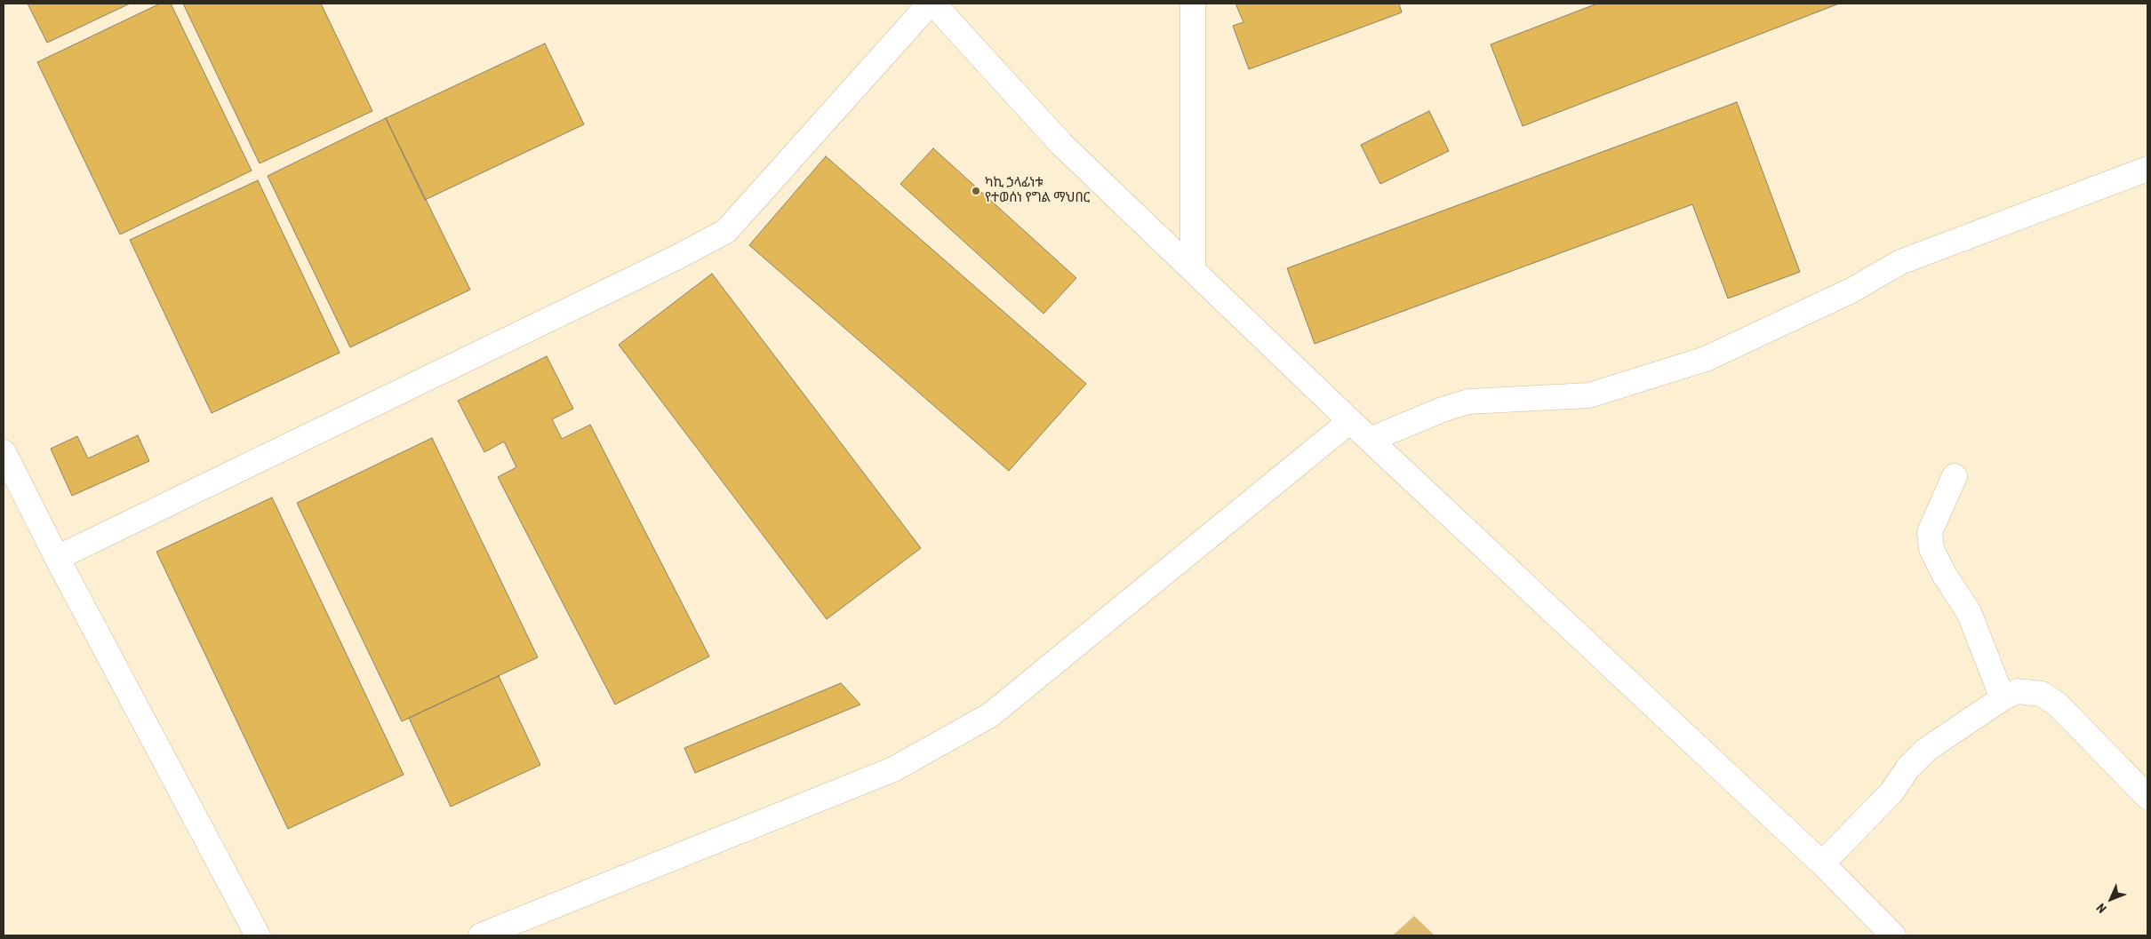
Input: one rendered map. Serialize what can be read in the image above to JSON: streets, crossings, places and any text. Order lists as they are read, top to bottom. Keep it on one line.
{"places":["ካኪ ኃላፊነቱ የተወሰነ የግል ማህበር"],"north":"bottom left"}
